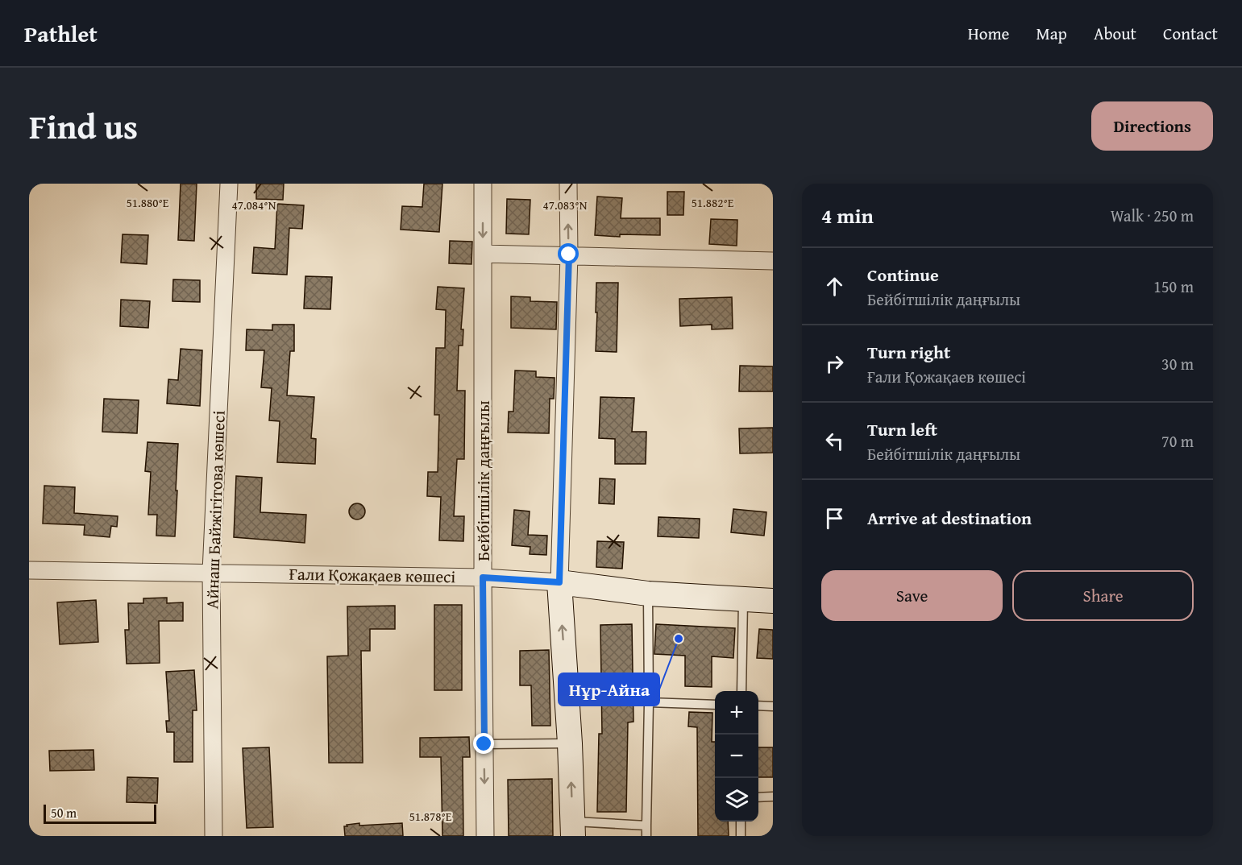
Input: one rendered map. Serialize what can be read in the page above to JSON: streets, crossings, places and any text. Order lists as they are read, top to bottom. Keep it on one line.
{"streets":{"street":["Бейбітшілік даңғылы","Айнаш Байжігітова көшесі","Ғали Қожақаев көшесі"]},"crossings":[["Бейбітшілік даңғылы","Ғали Қожақаев көшесі"],["Айнаш Байжігітова көшесі","Ғали Қожақаев көшесі"]],"places":["Нұр-Айна"],"scale_bar":"50 m","page":{"header":"Pathlet","nav":["Home","Map","About","Contact"],"title":"Find us","buttons":["Directions",["Save","Share"]],"heading":["4 min","Walk · 250 m"],"list":[["Continue","Бейбітшілік даңғылы","150 m"],["Turn right","Ғали Қожақаев көшесі","30 m"],["Turn left","Бейбітшілік даңғылы","70 m"],"Arrive at destination"],"map_buttons":["+","−"],"scale":"50 m"},"coordinates":["51.880°E","51.882°E","47.084°N","47.083°N","51.878°E"]}
